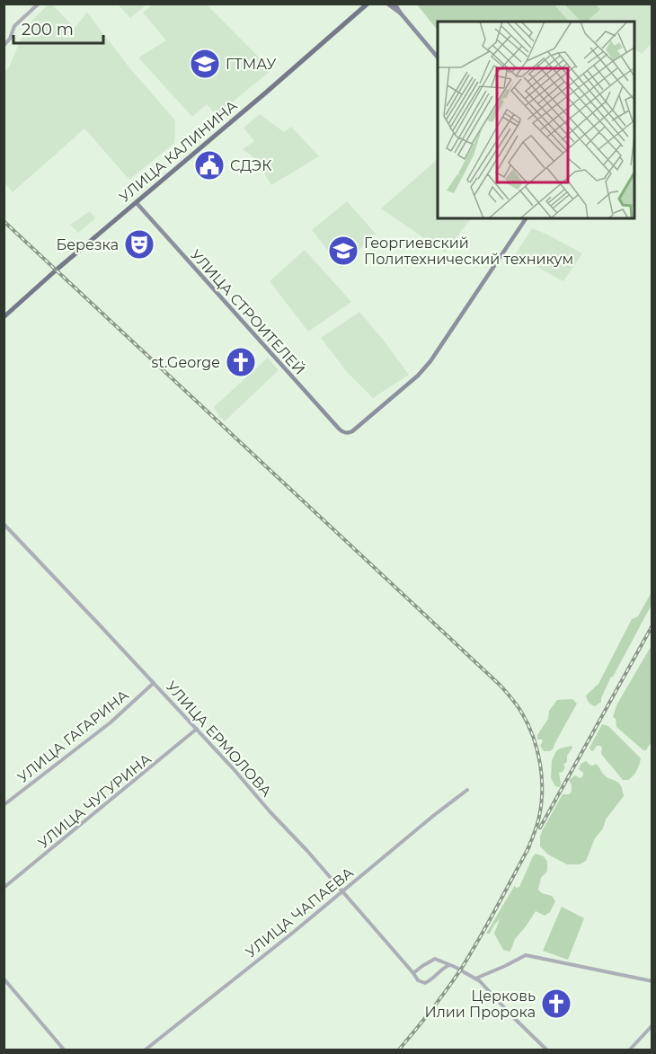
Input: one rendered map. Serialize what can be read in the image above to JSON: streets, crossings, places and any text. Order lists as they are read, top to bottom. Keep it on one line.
{"streets":{"main road":["УЛИЦА КАЛИНИНА","УЛИЦА СТРОИТЕЛЕЙ"],"street":["УЛИЦА ГАГАРИНА","УЛИЦА ЕРМОЛОВА","УЛИЦА ЧУГУРИНА","УЛИЦА ЧАПАЕВА"]},"crossings":[["УЛИЦА КАЛИНИНА","УЛИЦА СТРОИТЕЛЕЙ"],["УЛИЦА ГАГАРИНА","УЛИЦА ЕРМОЛОВА"],["УЛИЦА ЕРМОЛОВА","УЛИЦА ЧУГУРИНА"],["УЛИЦА ЕРМОЛОВА","УЛИЦА ЧАПАЕВА"]],"places":{"school or university":["ГТМАУ","Георгиевский Политехнический техникум"],"public building":["СДЭК"],"theatre":["Березка"],"church":["st.George","Церковь Илии Пророка"]},"scale_bar":"200 m"}
